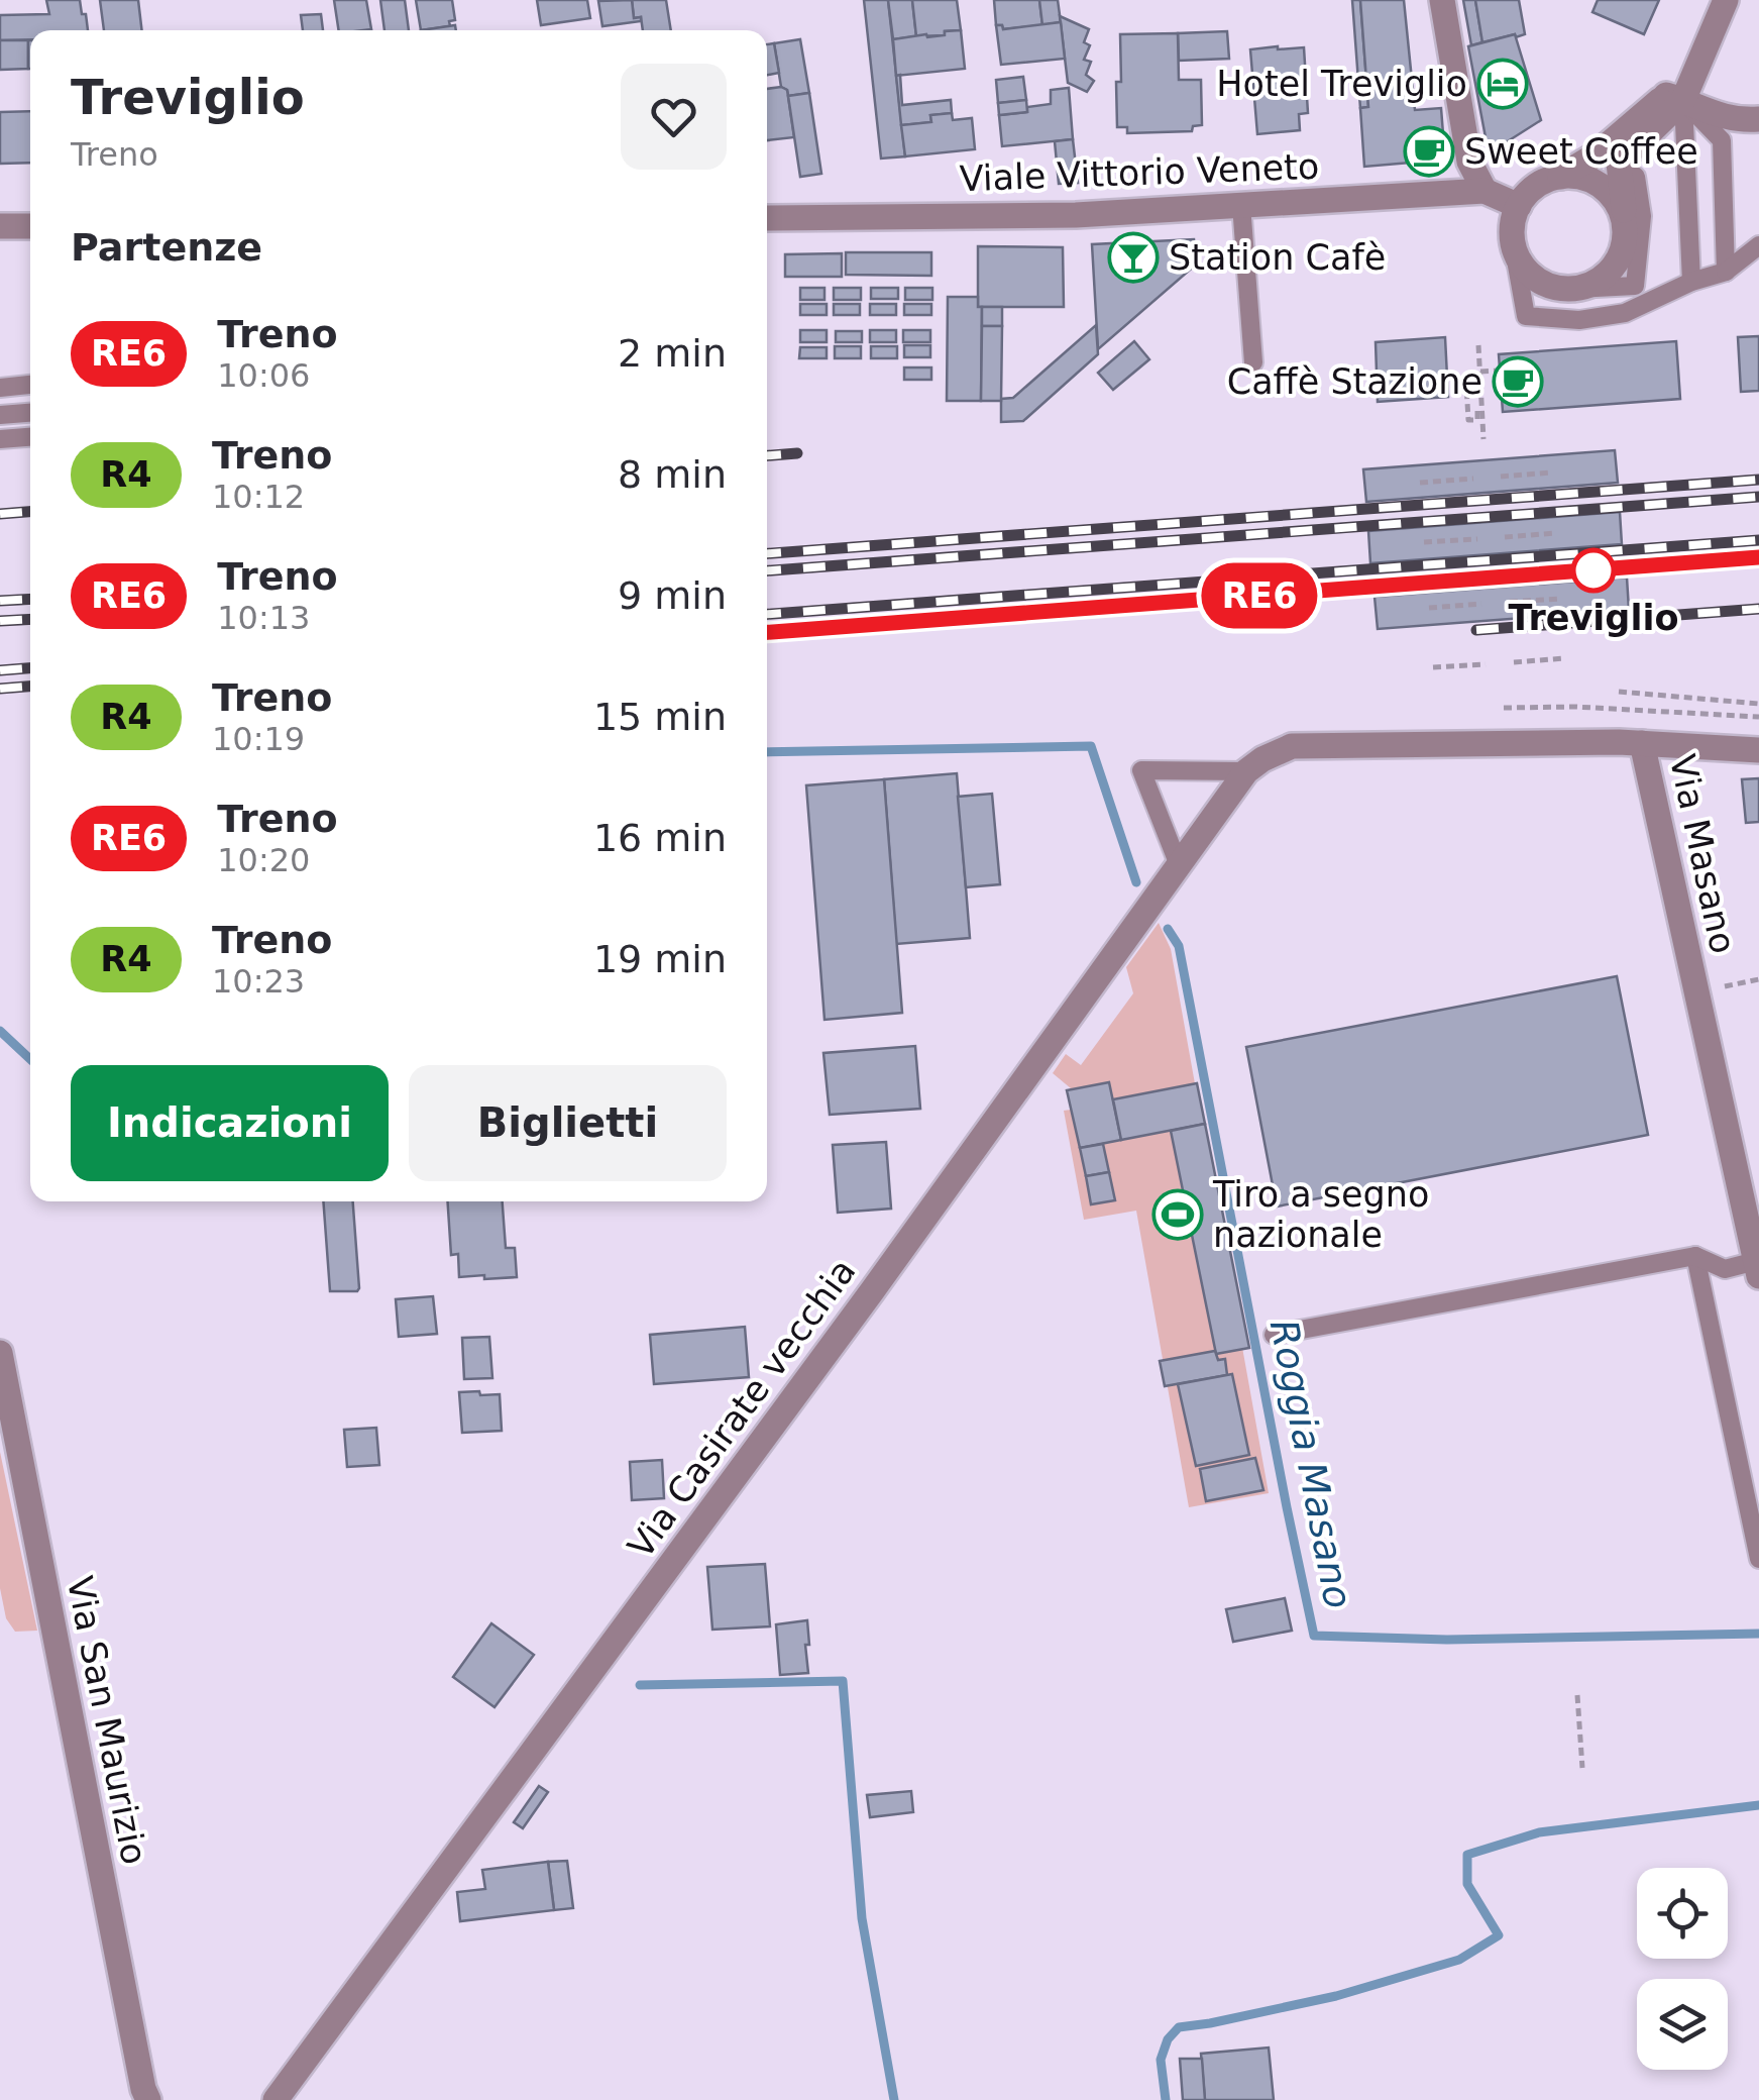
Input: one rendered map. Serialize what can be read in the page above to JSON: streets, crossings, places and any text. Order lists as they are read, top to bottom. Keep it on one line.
{"streets":{"street":["Viale Vittorio Veneto","Via Masano","Via Casirate vecchia","Via San Maurizio"]},"water":["Roggia Masano"],"places":{"hotel":["Hotel Treviglio"],"cafe":["Sweet Coffee","Caffè Stazione"],"bar":["Station Cafè"],"other":["Treviglio"],"sports":["Tiro a segno nazionale"]},"page":{"on_map":"RE6","heading":[["Treviglio","Treno"],"Partenze"],"list":[{"mark":"RE6","name":"Treno","note":"10:06","value":"2 min"},{"mark":"R4","name":"Treno","note":"10:12","value":"8 min"},{"mark":"RE6","name":"Treno","note":"10:13","value":"9 min"},{"mark":"R4","name":"Treno","note":"10:19","value":"15 min"},{"mark":"RE6","name":"Treno","note":"10:20","value":"16 min"},{"mark":"R4","name":"Treno","note":"10:23","value":"19 min"}],"buttons":["Indicazioni","Biglietti"]}}
